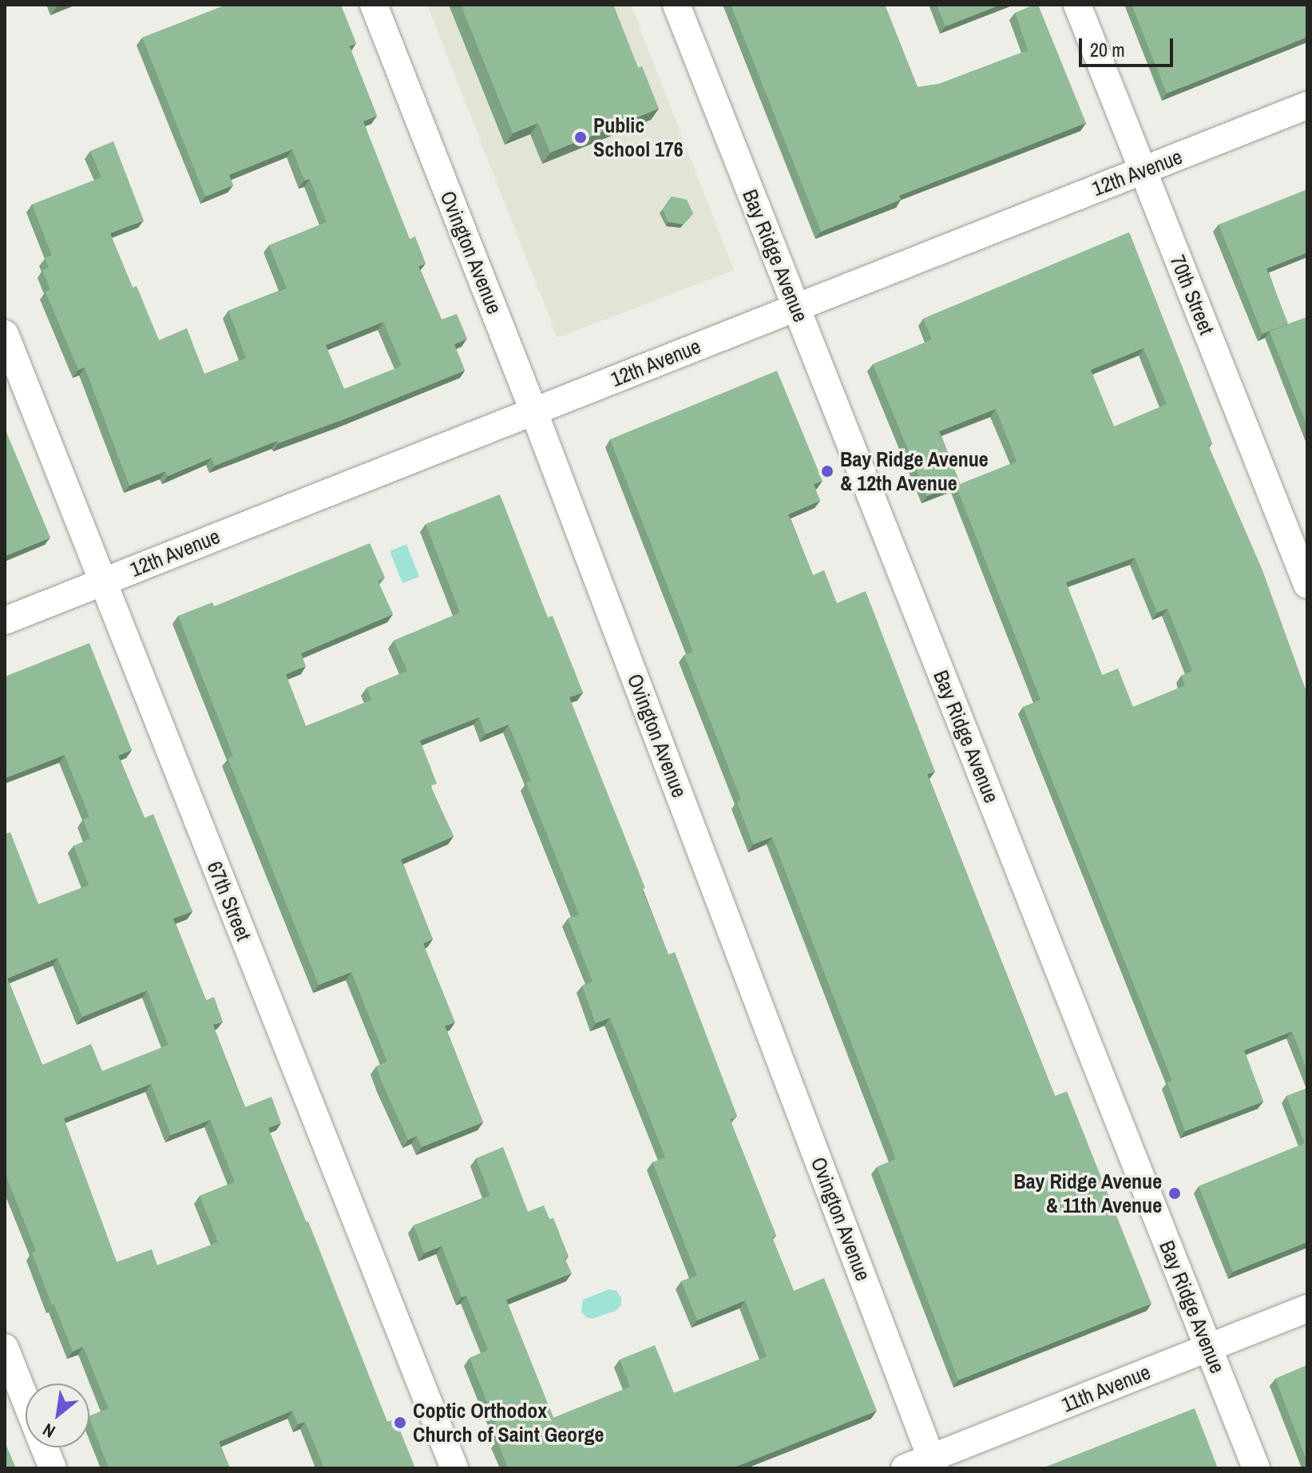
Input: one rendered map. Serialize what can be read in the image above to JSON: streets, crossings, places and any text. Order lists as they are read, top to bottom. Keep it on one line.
{"streets":{"street":["12th Avenue","Ovington Avenue","Bay Ridge Avenue","70th Street","67th Street","11th Avenue"]},"crossings":[["12th Avenue","Ovington Avenue"],["12th Avenue","Bay Ridge Avenue"],["12th Avenue","70th Street"],["12th Avenue","67th Street"],["Ovington Avenue","11th Avenue"],["Bay Ridge Avenue","11th Avenue"]],"places":["Public School 176","Bay Ridge Avenue & 12th Avenue","Bay Ridge Avenue & 11th Avenue","Coptic Orthodox Church of Saint George"],"scale_bar":"20 m","north":"bottom left"}
